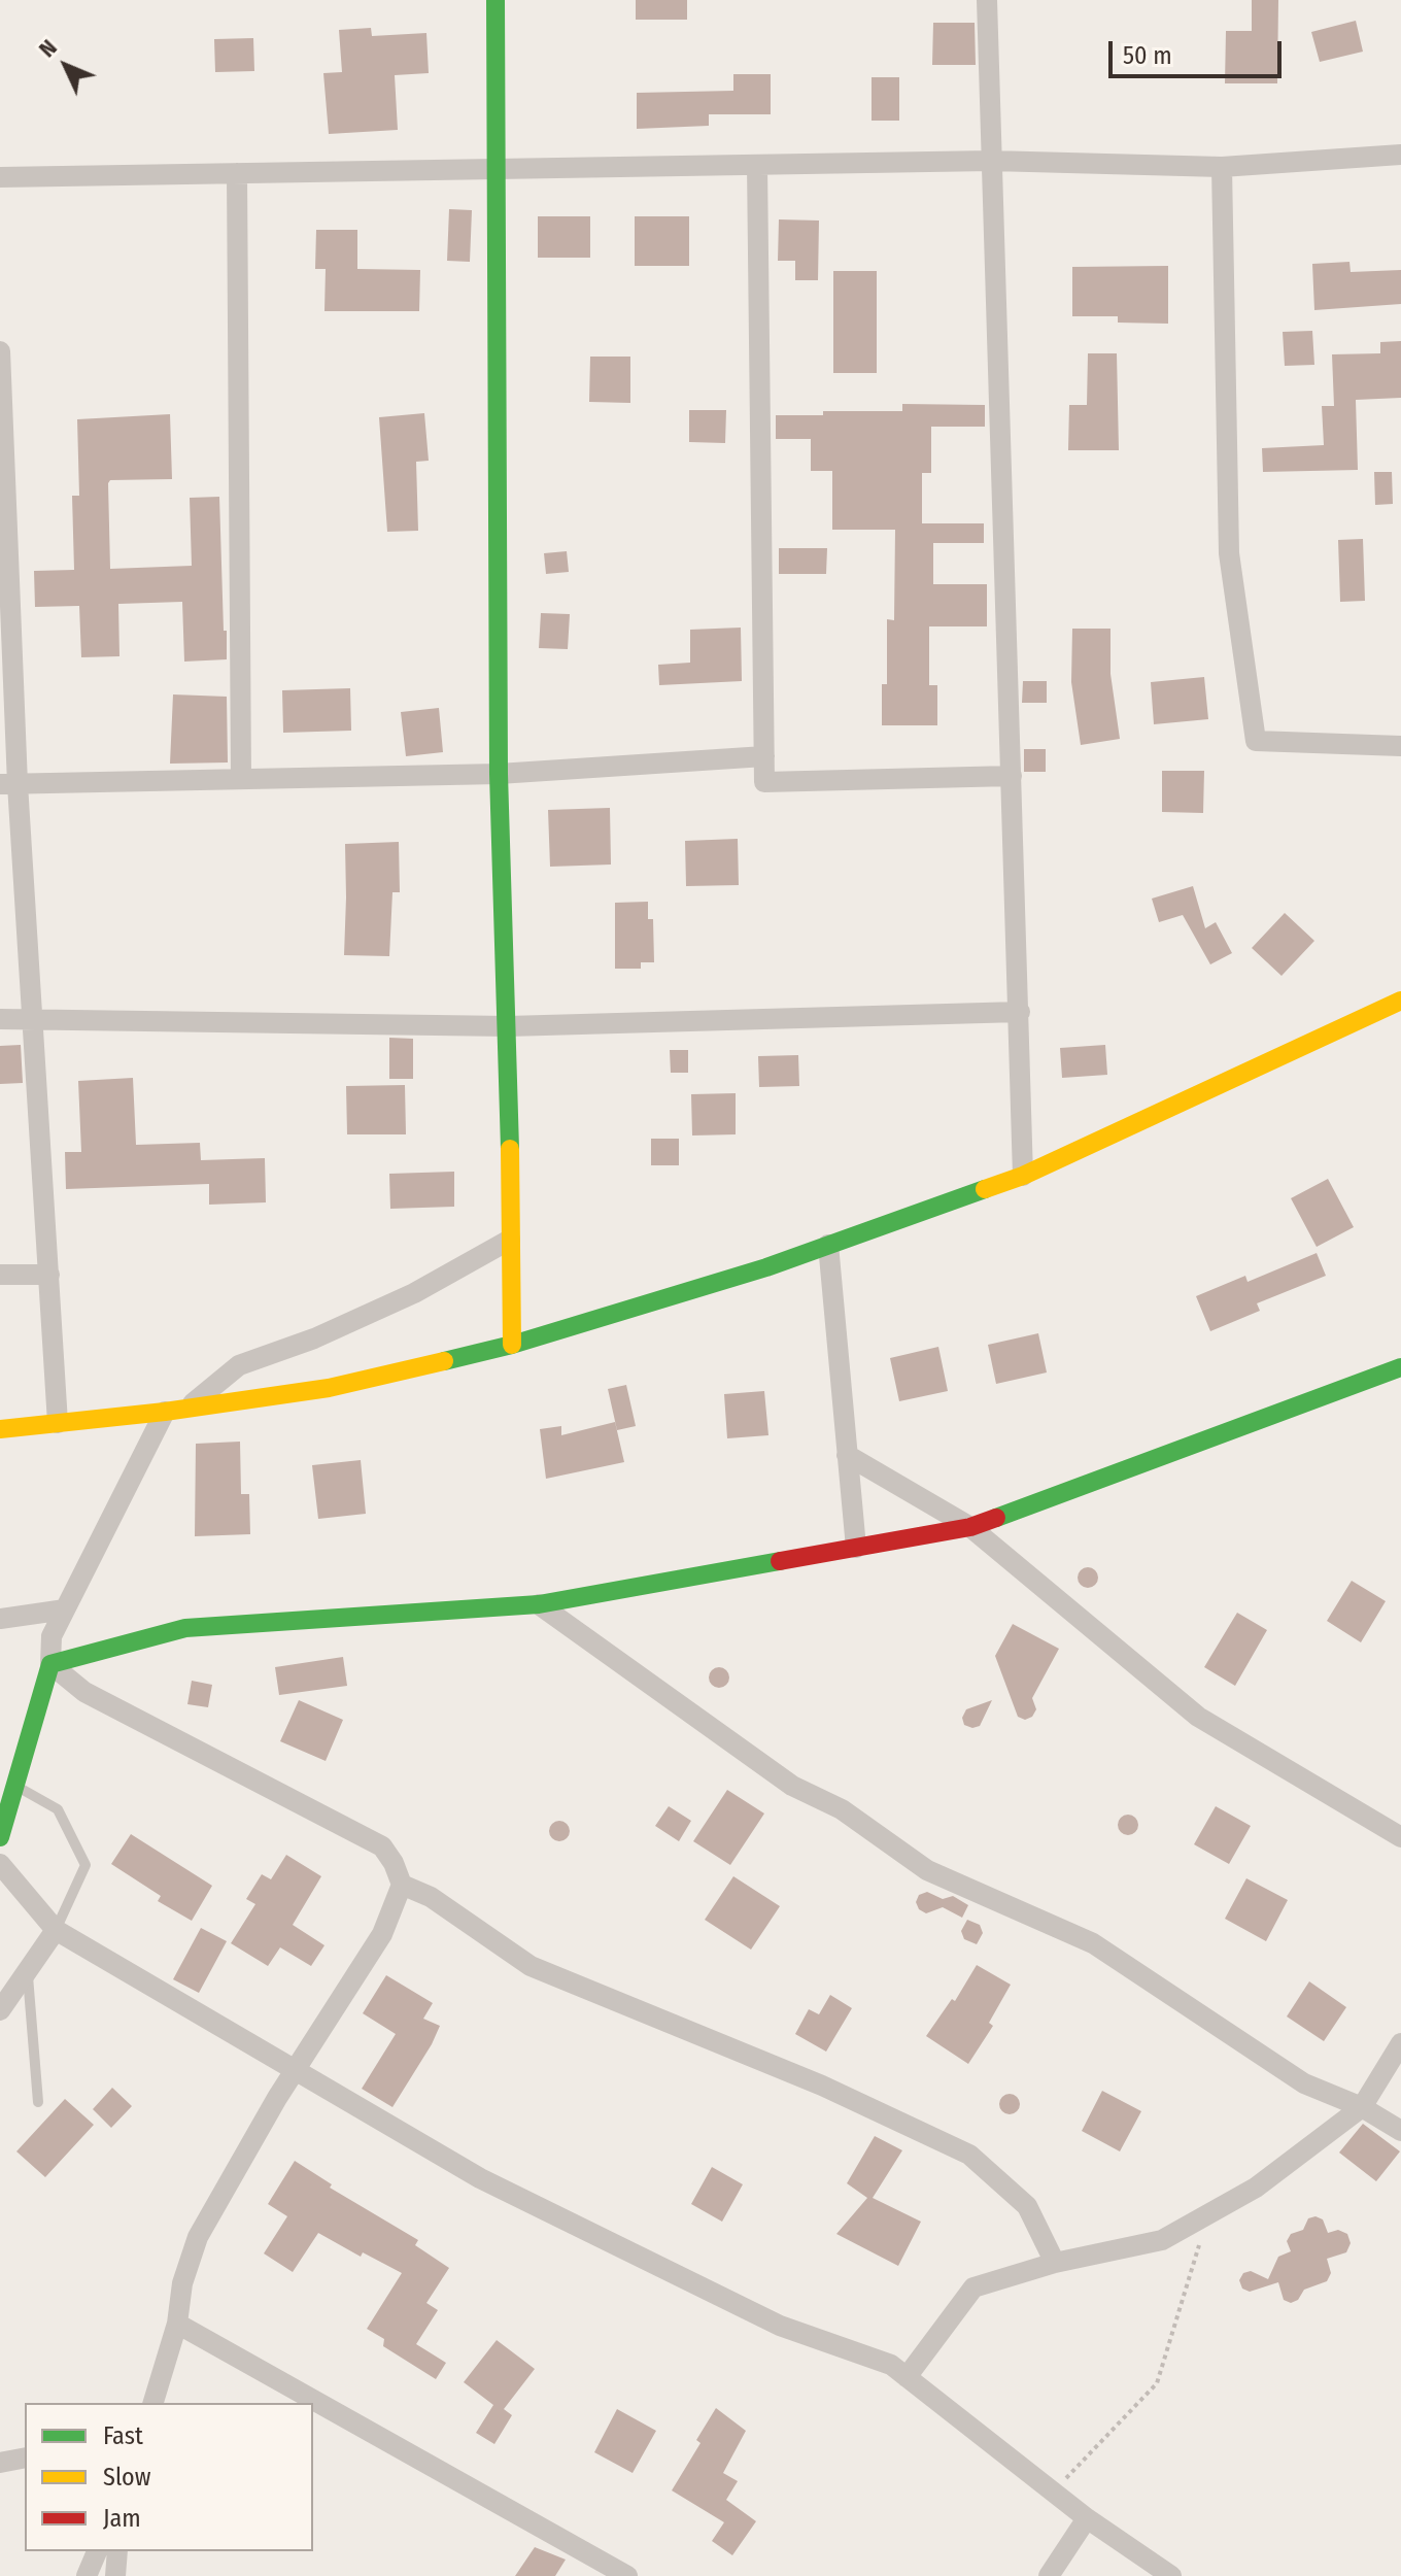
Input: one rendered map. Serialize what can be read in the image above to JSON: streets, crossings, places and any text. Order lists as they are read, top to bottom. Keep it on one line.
{"legend":["Fast","Slow","Jam"],"scale_bar":"50 m","north":"top left"}
